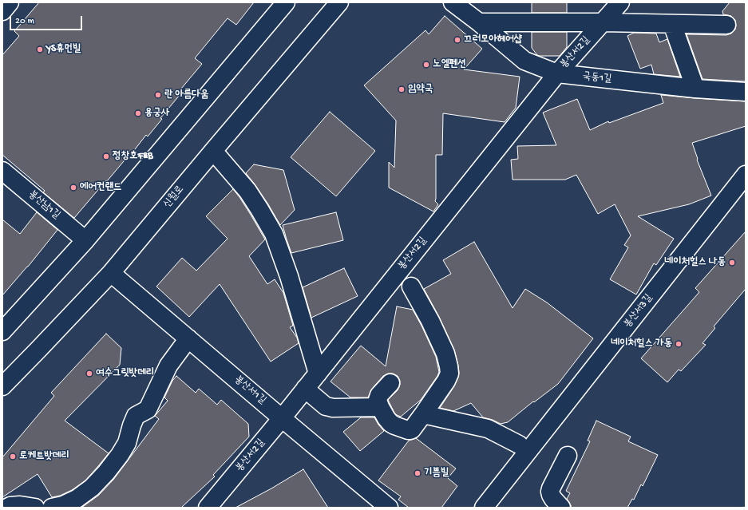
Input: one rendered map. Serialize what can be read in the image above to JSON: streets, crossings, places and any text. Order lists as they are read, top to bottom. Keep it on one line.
{"streets":{"street":["봉산서2길","국동1길","신월로","봉산남1길","봉산서3길","봉산서1길"]},"crossings":[["봉산서2길","국동1길"],["봉산서2길","봉산서1길"],["신월로","봉산서1길"]],"places":["끄러모아헤어샵","YS휴먼빌","노엘펜션","임약국","란 아름다움","용궁사","정창호F&B","에어컨랜드","네이처힐스 나동","네이처힐스 가동","여수그릿밧데리","로케트밧데리","기쁨빌"],"scale_bar":"20 m"}
